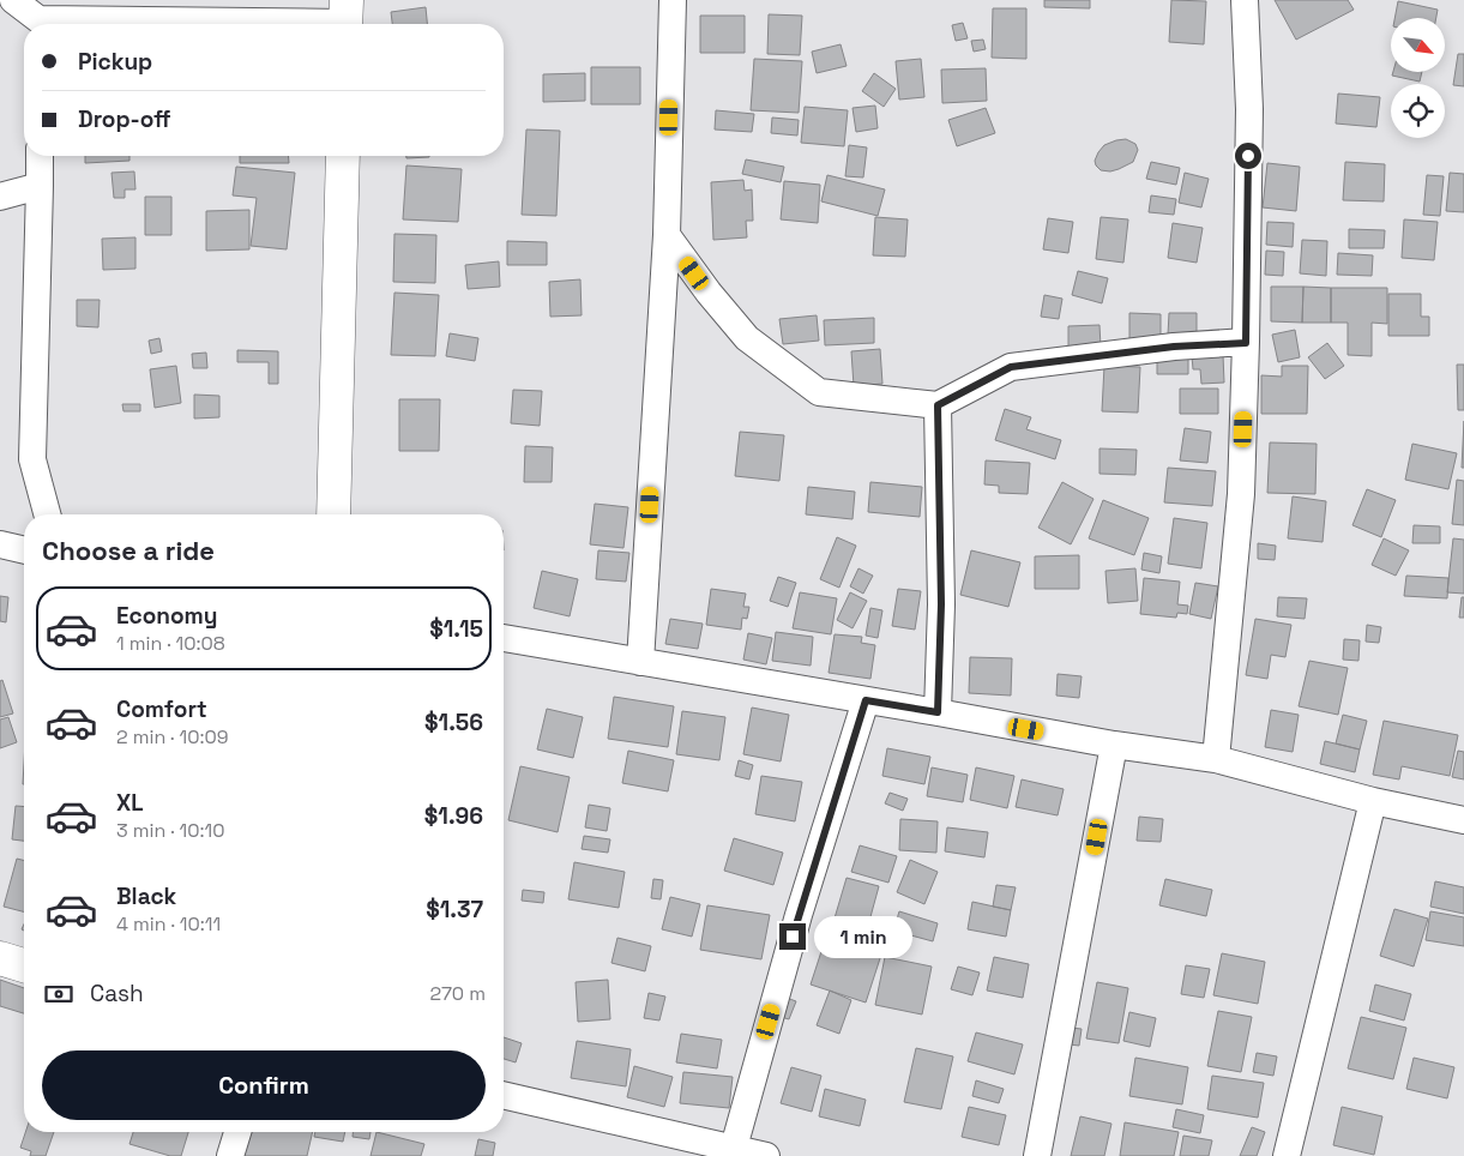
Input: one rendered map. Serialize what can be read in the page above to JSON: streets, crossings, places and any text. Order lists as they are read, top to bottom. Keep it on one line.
{"north":"bottom right","page":{"banner":["Pickup","Drop-off"],"heading":"Choose a ride","list":[{"name":"Economy","note":"1 min · 10:08","value":"$1.15"},{"name":"Comfort","note":"2 min · 10:09","value":"$1.56"},{"name":"XL","note":"3 min · 10:10","value":"$1.96"},{"name":"Black","note":"4 min · 10:11","value":"$1.37"}],"bubble":"1 min","pay":["Cash","270 m"],"buttons":"Confirm"}}
